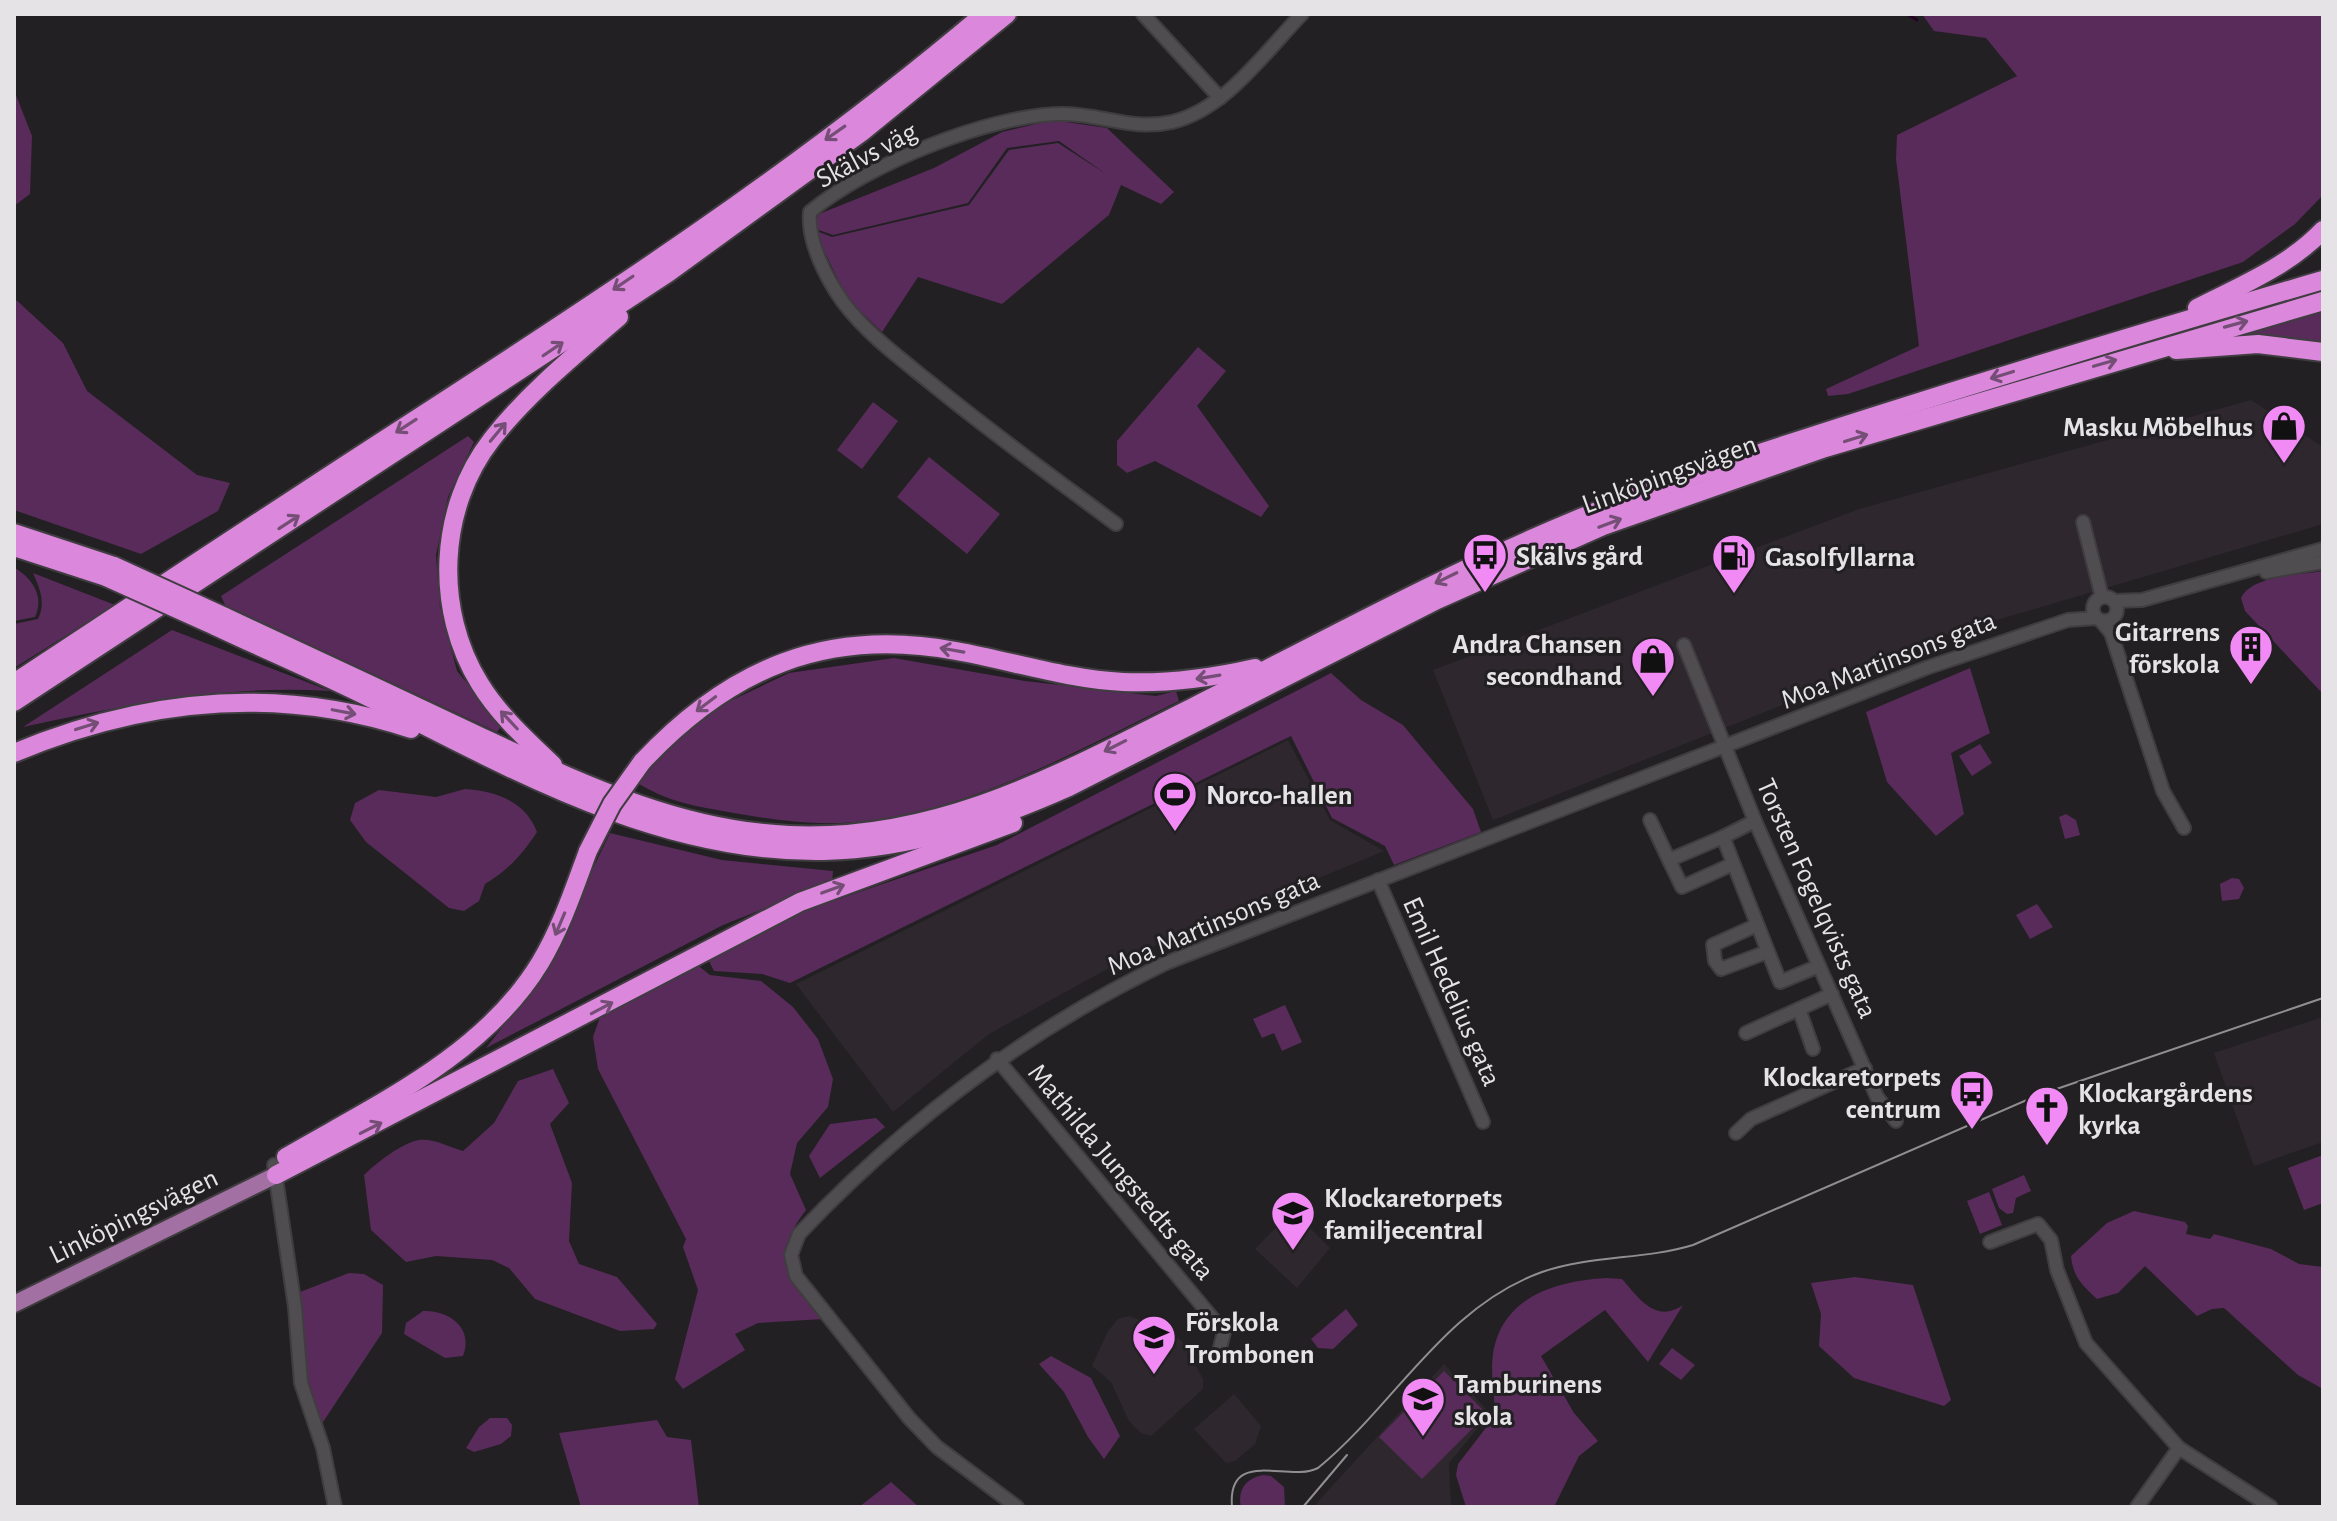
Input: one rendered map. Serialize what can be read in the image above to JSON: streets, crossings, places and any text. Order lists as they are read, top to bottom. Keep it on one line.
{"streets":{"highway":["Linköpingsvägen"],"street":["Skälvs väg","Moa Martinsons gata","Torsten Fogelqvists gata","Emil Hedelius gata","Mathilda Jungstedts gata"]},"crossings":[["Moa Martinsons gata","Torsten Fogelqvists gata"],["Moa Martinsons gata","Emil Hedelius gata"],["Moa Martinsons gata","Mathilda Jungstedts gata"]],"places":{"shop":["Masku Möbelhus","Andra Chansen secondhand"],"bus stop":["Skälvs gård","Klockaretorpets centrum"],"fuel station":["Gasolfyllarna"],"building":["Gitarrens förskola"],"sports":["Norco-hallen"],"church":["Klockargårdens kyrka"],"school or university":["Klockaretorpets familjecentral","Förskola Trombonen","Tamburinens skola"]}}
